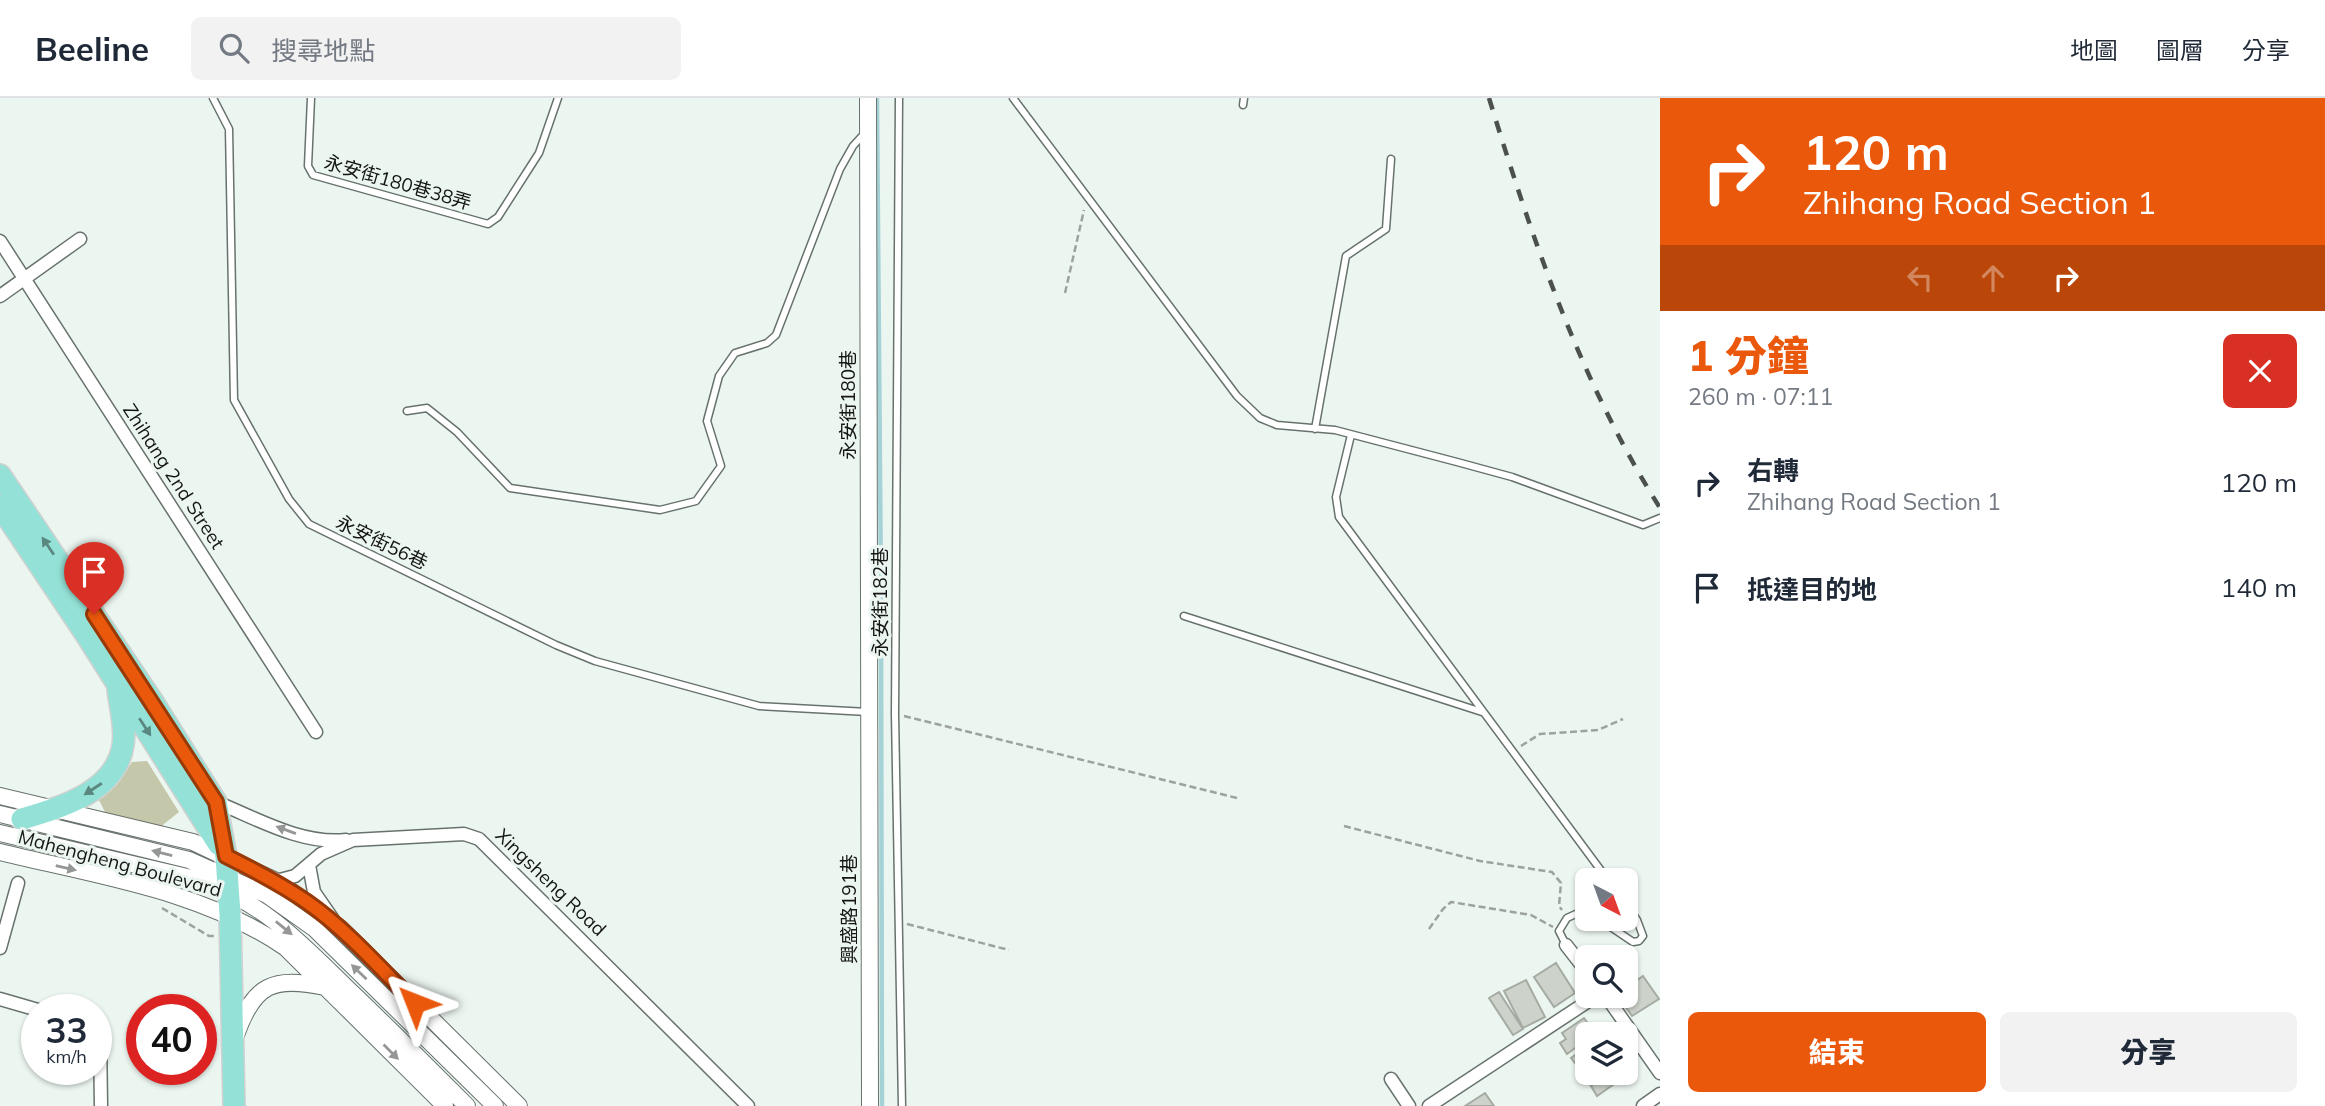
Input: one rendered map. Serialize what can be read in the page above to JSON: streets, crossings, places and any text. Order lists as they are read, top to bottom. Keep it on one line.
{"streets":{"street":["永安街180巷","Zhihang 2nd Street","Mahengheng Boulevard","Xingsheng Road","興盛路191巷"],"lane":["永安街180巷38弄","永安街56巷","永安街182巷"]},"crossings":[["永安街180巷","永安街56巷"],["永安街180巷","興盛路191巷"],["永安街56巷","興盛路191巷"]],"north":"bottom right","page":{"header":"Beeline","search":"搜尋地點","nav":["地圖","圖層","分享"],"turn":["120 m","Zhihang Road Section 1"],"heading":["1 分鐘","260 m · 07:11"],"list":[{"name":"右轉","note":"Zhihang Road Section 1","value":"120 m"},{"name":"抵達目的地","value":"140 m"}],"speed":"33 km/h","limit":"40","buttons":["結束","分享"]}}
